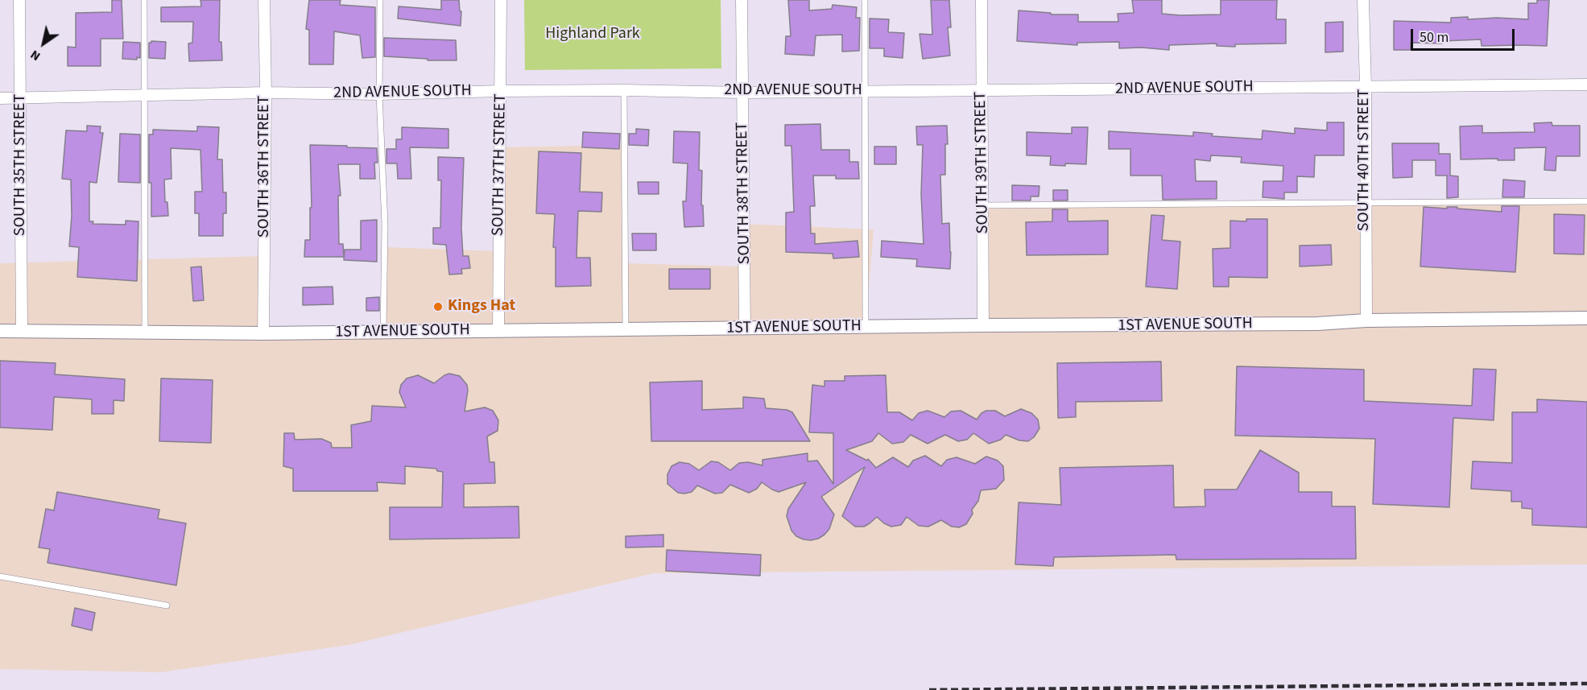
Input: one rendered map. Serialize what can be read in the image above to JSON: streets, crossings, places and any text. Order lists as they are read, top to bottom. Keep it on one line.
{"streets":{"street":["2ND AVENUE SOUTH","SOUTH 40TH STREET","SOUTH 39TH STREET","SOUTH 35TH STREET","SOUTH 37TH STREET","SOUTH 36TH STREET","SOUTH 38TH STREET","1ST AVENUE SOUTH"]},"crossings":[["2ND AVENUE SOUTH","SOUTH 40TH STREET"],["2ND AVENUE SOUTH","SOUTH 39TH STREET"],["2ND AVENUE SOUTH","SOUTH 35TH STREET"],["2ND AVENUE SOUTH","SOUTH 37TH STREET"],["2ND AVENUE SOUTH","SOUTH 36TH STREET"],["2ND AVENUE SOUTH","SOUTH 38TH STREET"],["SOUTH 40TH STREET","1ST AVENUE SOUTH"],["SOUTH 39TH STREET","1ST AVENUE SOUTH"],["SOUTH 35TH STREET","1ST AVENUE SOUTH"],["SOUTH 37TH STREET","1ST AVENUE SOUTH"],["SOUTH 36TH STREET","1ST AVENUE SOUTH"],["SOUTH 38TH STREET","1ST AVENUE SOUTH"]],"parks":["Highland Park"],"places":["Kings Hat"],"scale_bar":"50 m","north":"bottom left"}
